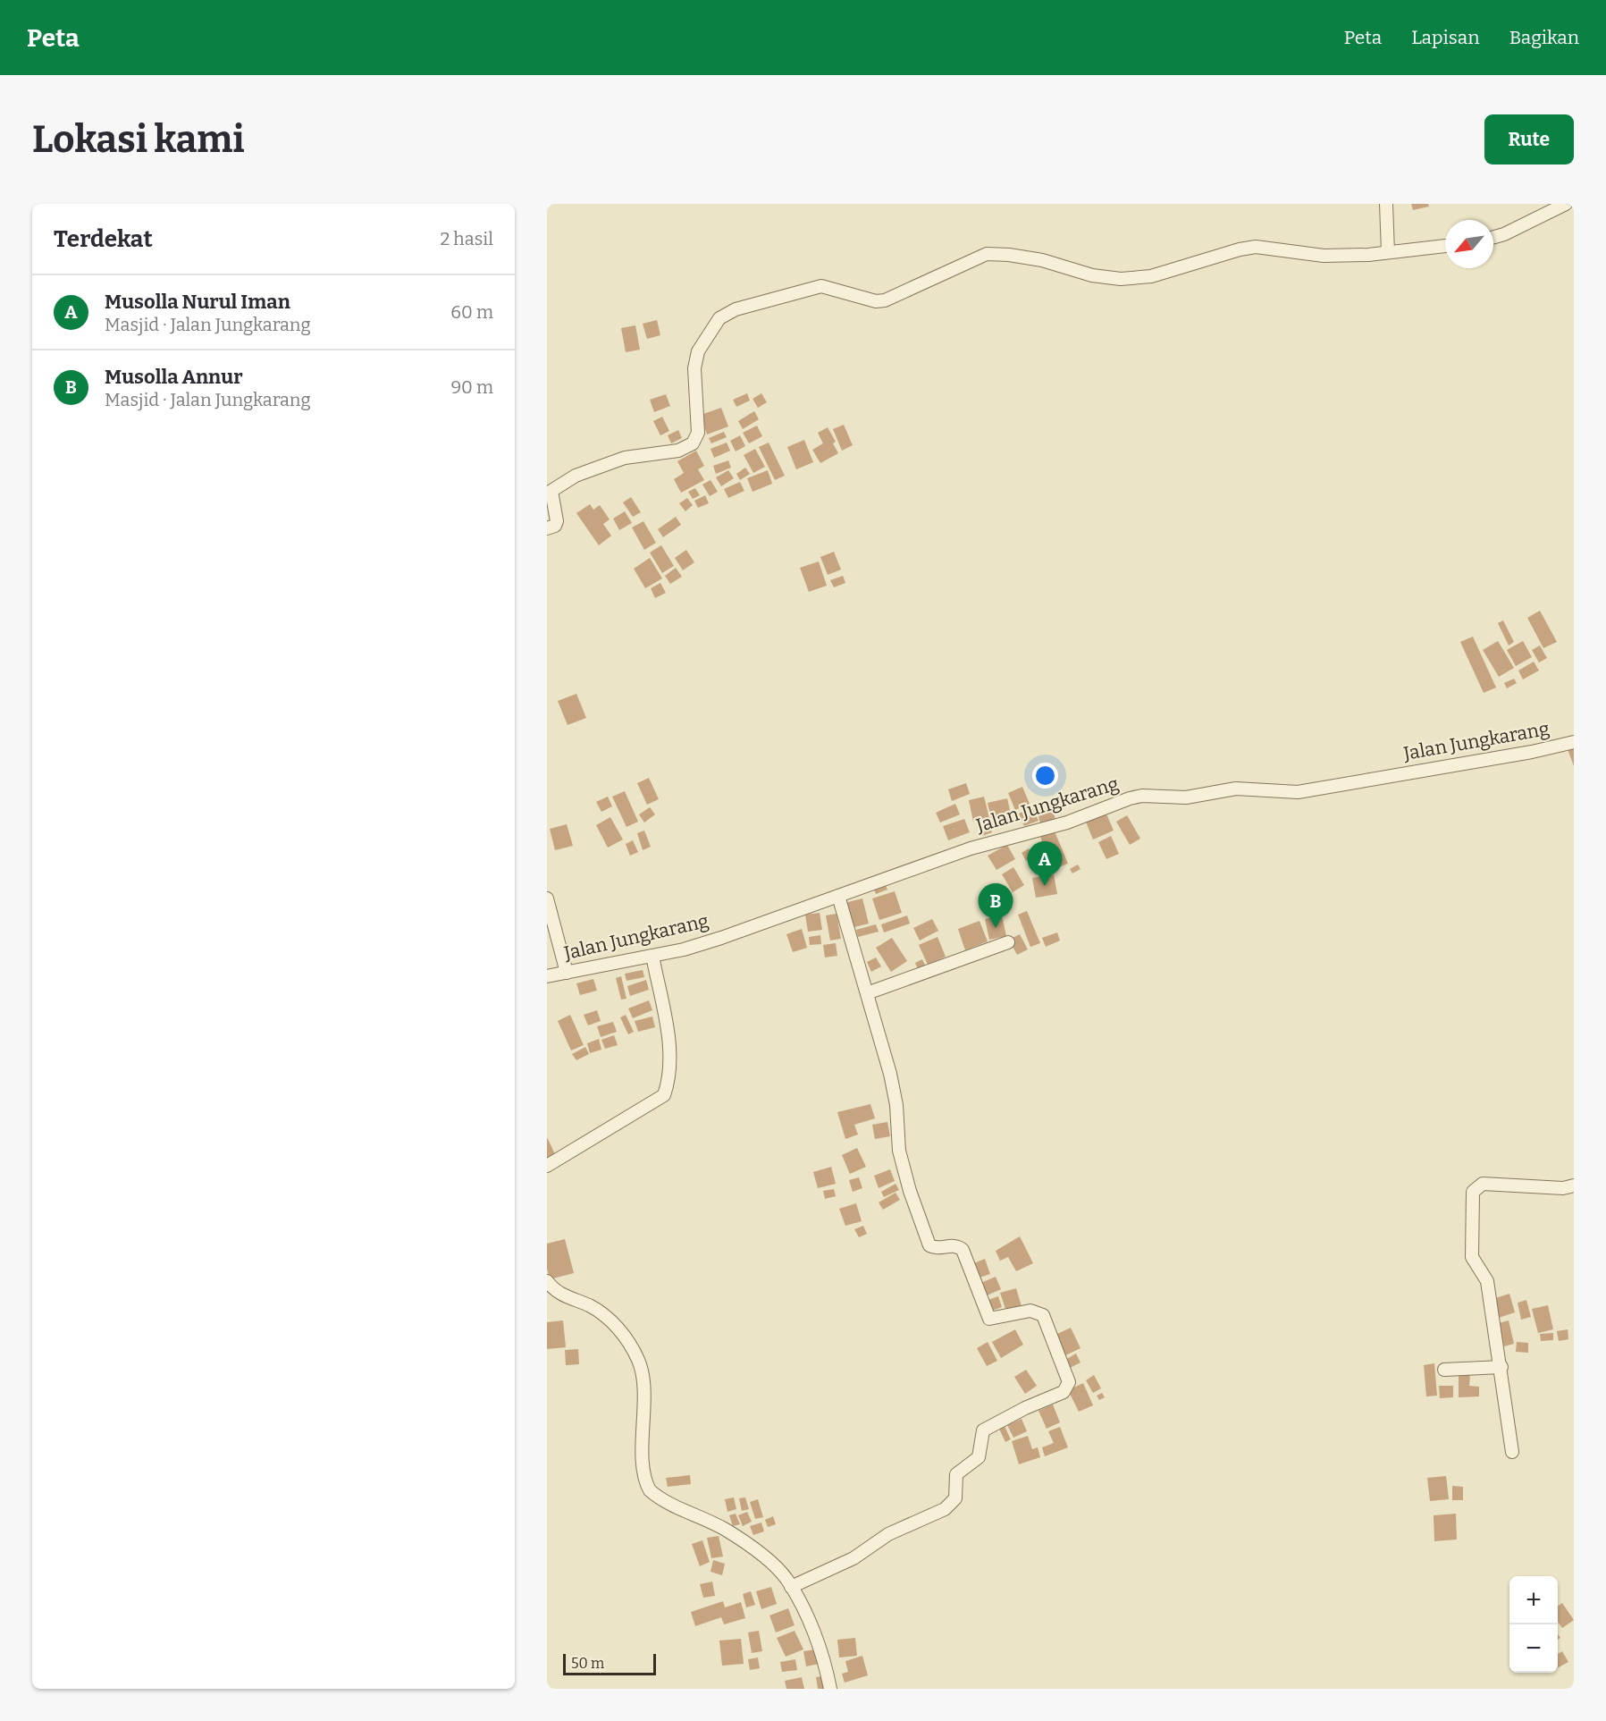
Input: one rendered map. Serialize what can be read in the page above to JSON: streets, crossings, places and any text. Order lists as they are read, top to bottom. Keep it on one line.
{"streets":{"street":["Jalan Jungkarang"]},"scale_bar":"50 m","north":"bottom left","page":{"header":"Peta","nav":["Peta","Lapisan","Bagikan"],"buttons":"Rute","title":"Lokasi kami","heading":["Terdekat","2 hasil"],"list":[{"mark":"A","name":"Musolla Nurul Iman","note":"Masjid · Jalan Jungkarang","value":"60 m"},{"mark":"B","name":"Musolla Annur","note":"Masjid · Jalan Jungkarang","value":"90 m"}],"pins":["A","B"],"map_buttons":["+","−"],"scale":"50 m"}}
